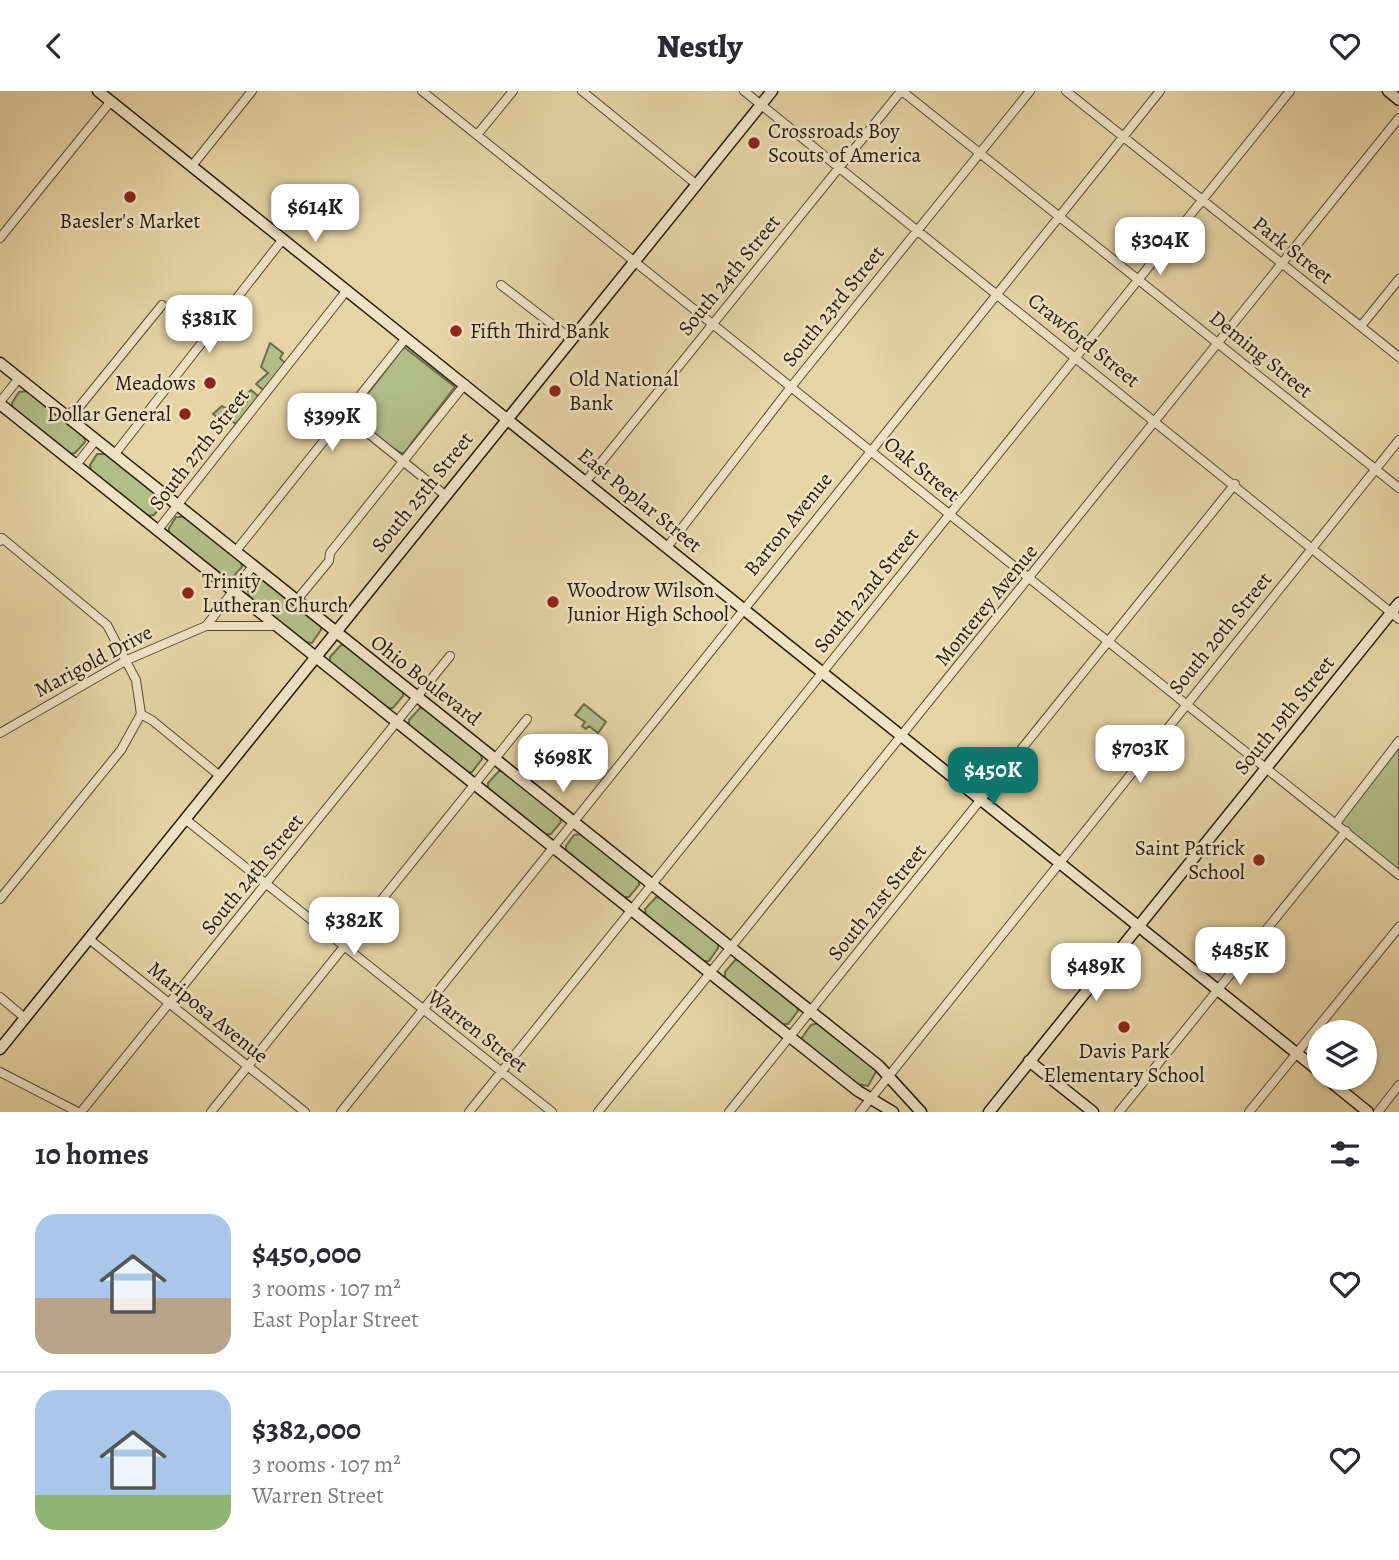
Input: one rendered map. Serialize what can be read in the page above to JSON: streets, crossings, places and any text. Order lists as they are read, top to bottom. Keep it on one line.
{"streets":{"street":["Park Street","South 24th Street","South 23rd Street","Crawford Street","Deming Street","South 27th Street","Oak Street","South 25th Street","East Poplar Street","Barton Avenue","South 22nd Street","Monterey Avenue","South 20th Street","Marigold Drive","Ohio Boulevard","South 19th Street","South 21st Street","Mariposa Avenue","Warren Street"]},"crossings":[["Park Street","Barton Avenue"],["Park Street","South 22nd Street"],["Park Street","Monterey Avenue"],["South 24th Street","Crawford Street"],["South 24th Street","Deming Street"],["South 24th Street","Oak Street"],["South 24th Street","East Poplar Street"],["South 24th Street","Ohio Boulevard"],["South 24th Street","Mariposa Avenue"],["South 24th Street","Warren Street"],["South 23rd Street","Crawford Street"],["South 23rd Street","Deming Street"],["South 23rd Street","Oak Street"],["South 23rd Street","East Poplar Street"],["Crawford Street","South 25th Street"],["Crawford Street","Barton Avenue"],["Crawford Street","South 22nd Street"],["Crawford Street","Monterey Avenue"],["Crawford Street","South 20th Street"],["Crawford Street","South 19th Street"],["Crawford Street","South 21st Street"],["Deming Street","Barton Avenue"],["Deming Street","South 22nd Street"],["Deming Street","Monterey Avenue"],["Deming Street","South 20th Street"],["South 27th Street","East Poplar Street"],["South 27th Street","Ohio Boulevard"],["Oak Street","South 25th Street"],["Oak Street","Barton Avenue"],["Oak Street","South 22nd Street"],["Oak Street","Monterey Avenue"],["Oak Street","South 20th Street"],["Oak Street","South 19th Street"],["Oak Street","South 21st Street"],["South 25th Street","East Poplar Street"],["South 25th Street","Ohio Boulevard"],["South 25th Street","Mariposa Avenue"],["South 25th Street","Warren Street"],["East Poplar Street","Barton Avenue"],["East Poplar Street","South 22nd Street"],["East Poplar Street","Monterey Avenue"],["East Poplar Street","South 20th Street"],["East Poplar Street","South 19th Street"],["East Poplar Street","South 21st Street"],["Barton Avenue","Ohio Boulevard"],["Barton Avenue","Warren Street"],["South 22nd Street","Ohio Boulevard"],["South 22nd Street","Warren Street"],["Monterey Avenue","Ohio Boulevard"],["South 20th Street","Ohio Boulevard"],["Marigold Drive","Ohio Boulevard"],["Ohio Boulevard","South 21st Street"]],"places":["Crossroads Boy Scouts of America","Baesler's Market","Fifth Third Bank","Meadows","Old National Bank","Dollar General","Trinity Lutheran Church","Woodrow Wilson Junior High School","Saint Patrick School","Davis Park Elementary School"],"page":{"header":"Nestly","price":["$614K","$304K","$381K","$399K","$703K","$698K","$450K","$382K","$485K","$489K"],"heading":"10 homes","list":[{"name":"$450,000","note":"3 rooms · 107 m² · East Poplar Street"},{"name":"$382,000","note":"3 rooms · 107 m² · Warren Street"}]}}
